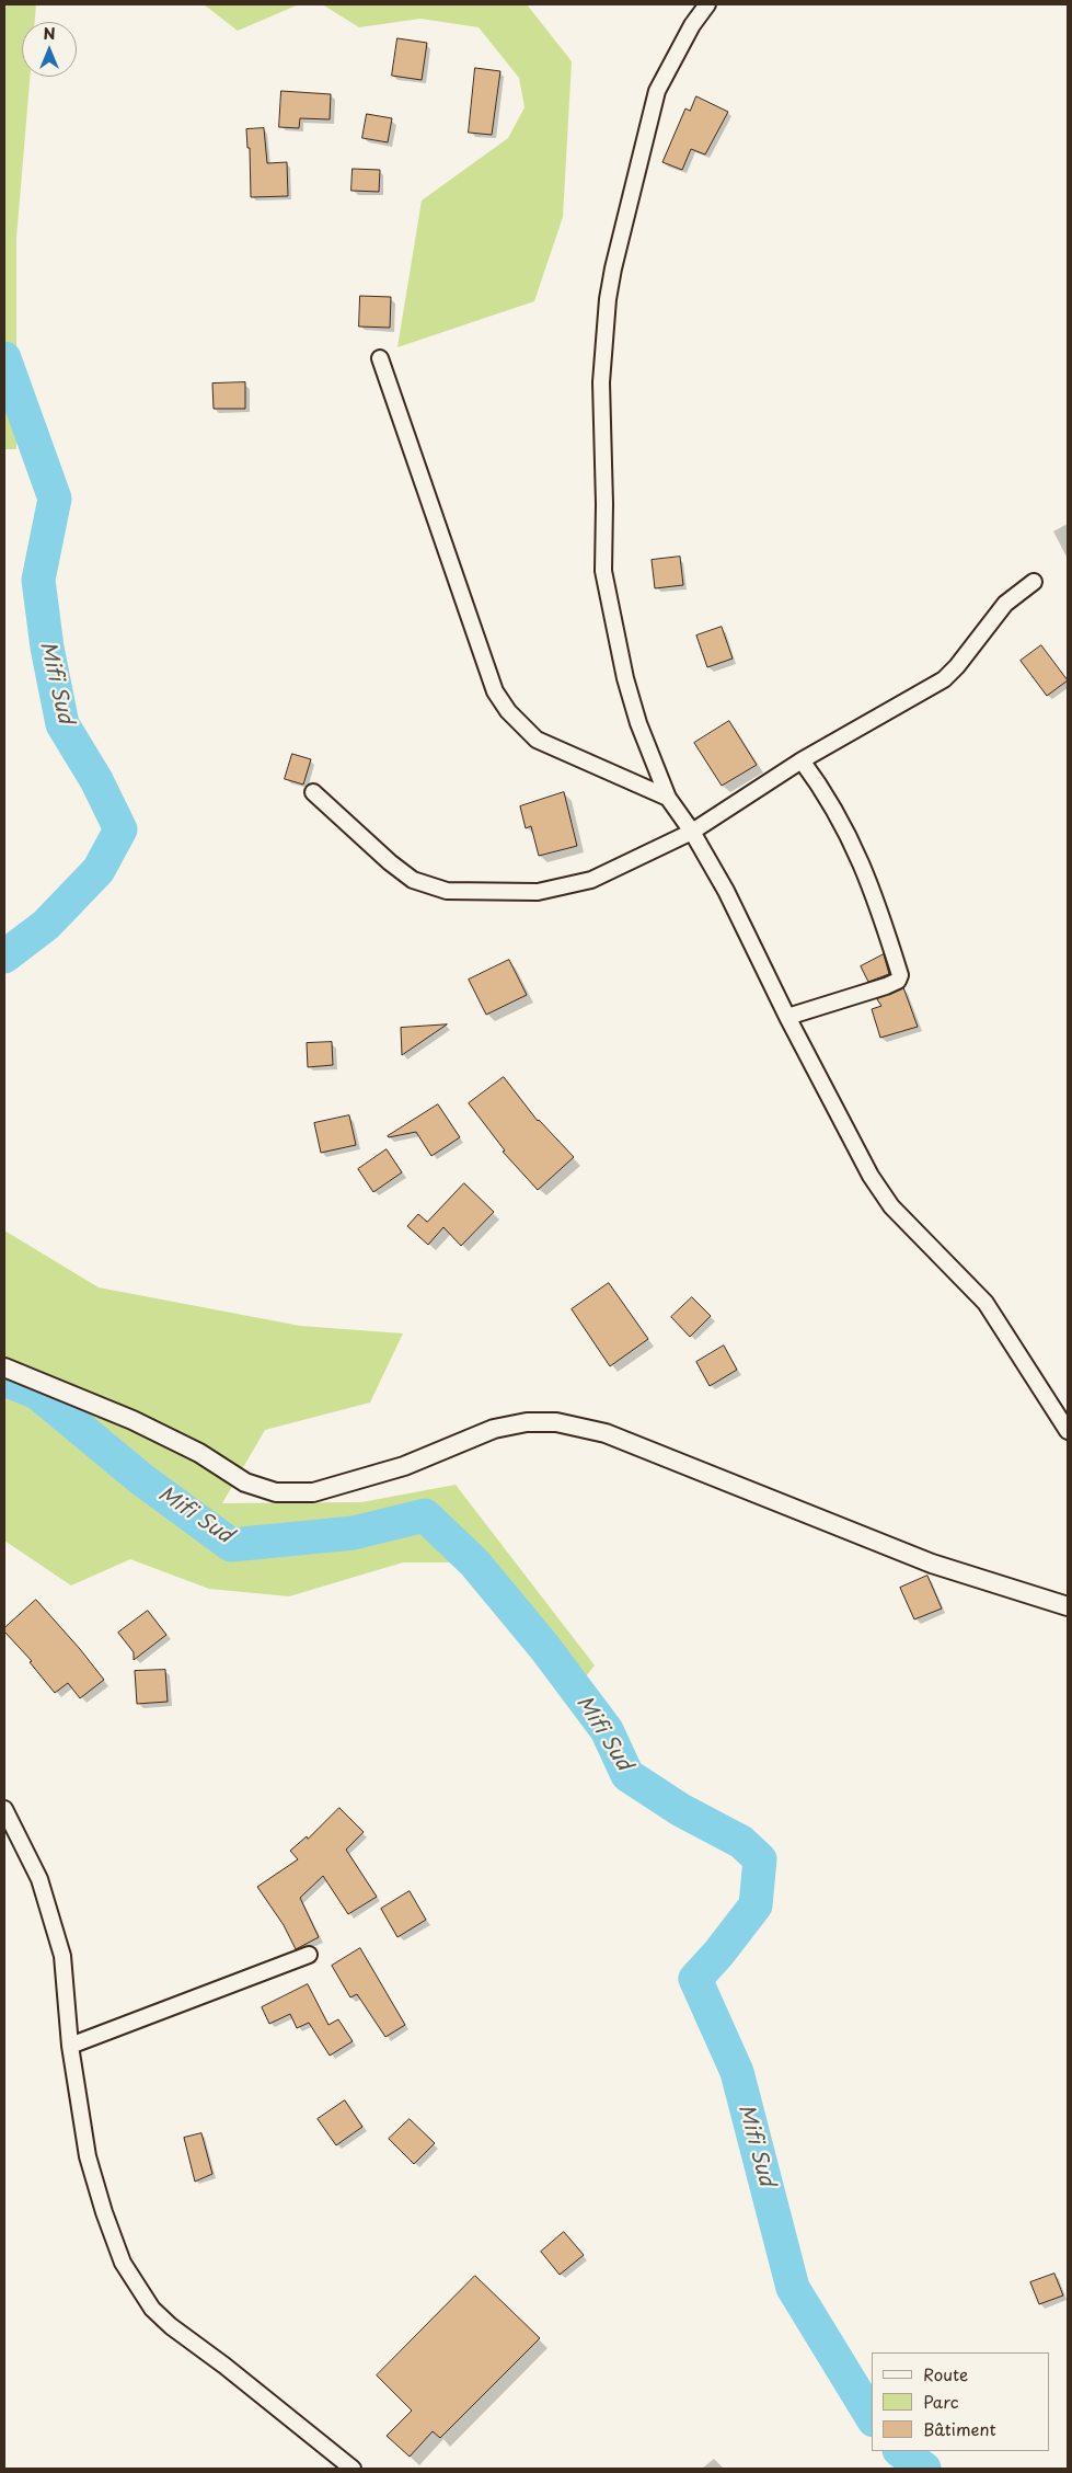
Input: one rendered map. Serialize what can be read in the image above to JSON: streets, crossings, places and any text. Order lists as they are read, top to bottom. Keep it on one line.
{"water":["Mifi Sud"],"legend":["Route","Parc","Bâtiment"],"north":"top"}
